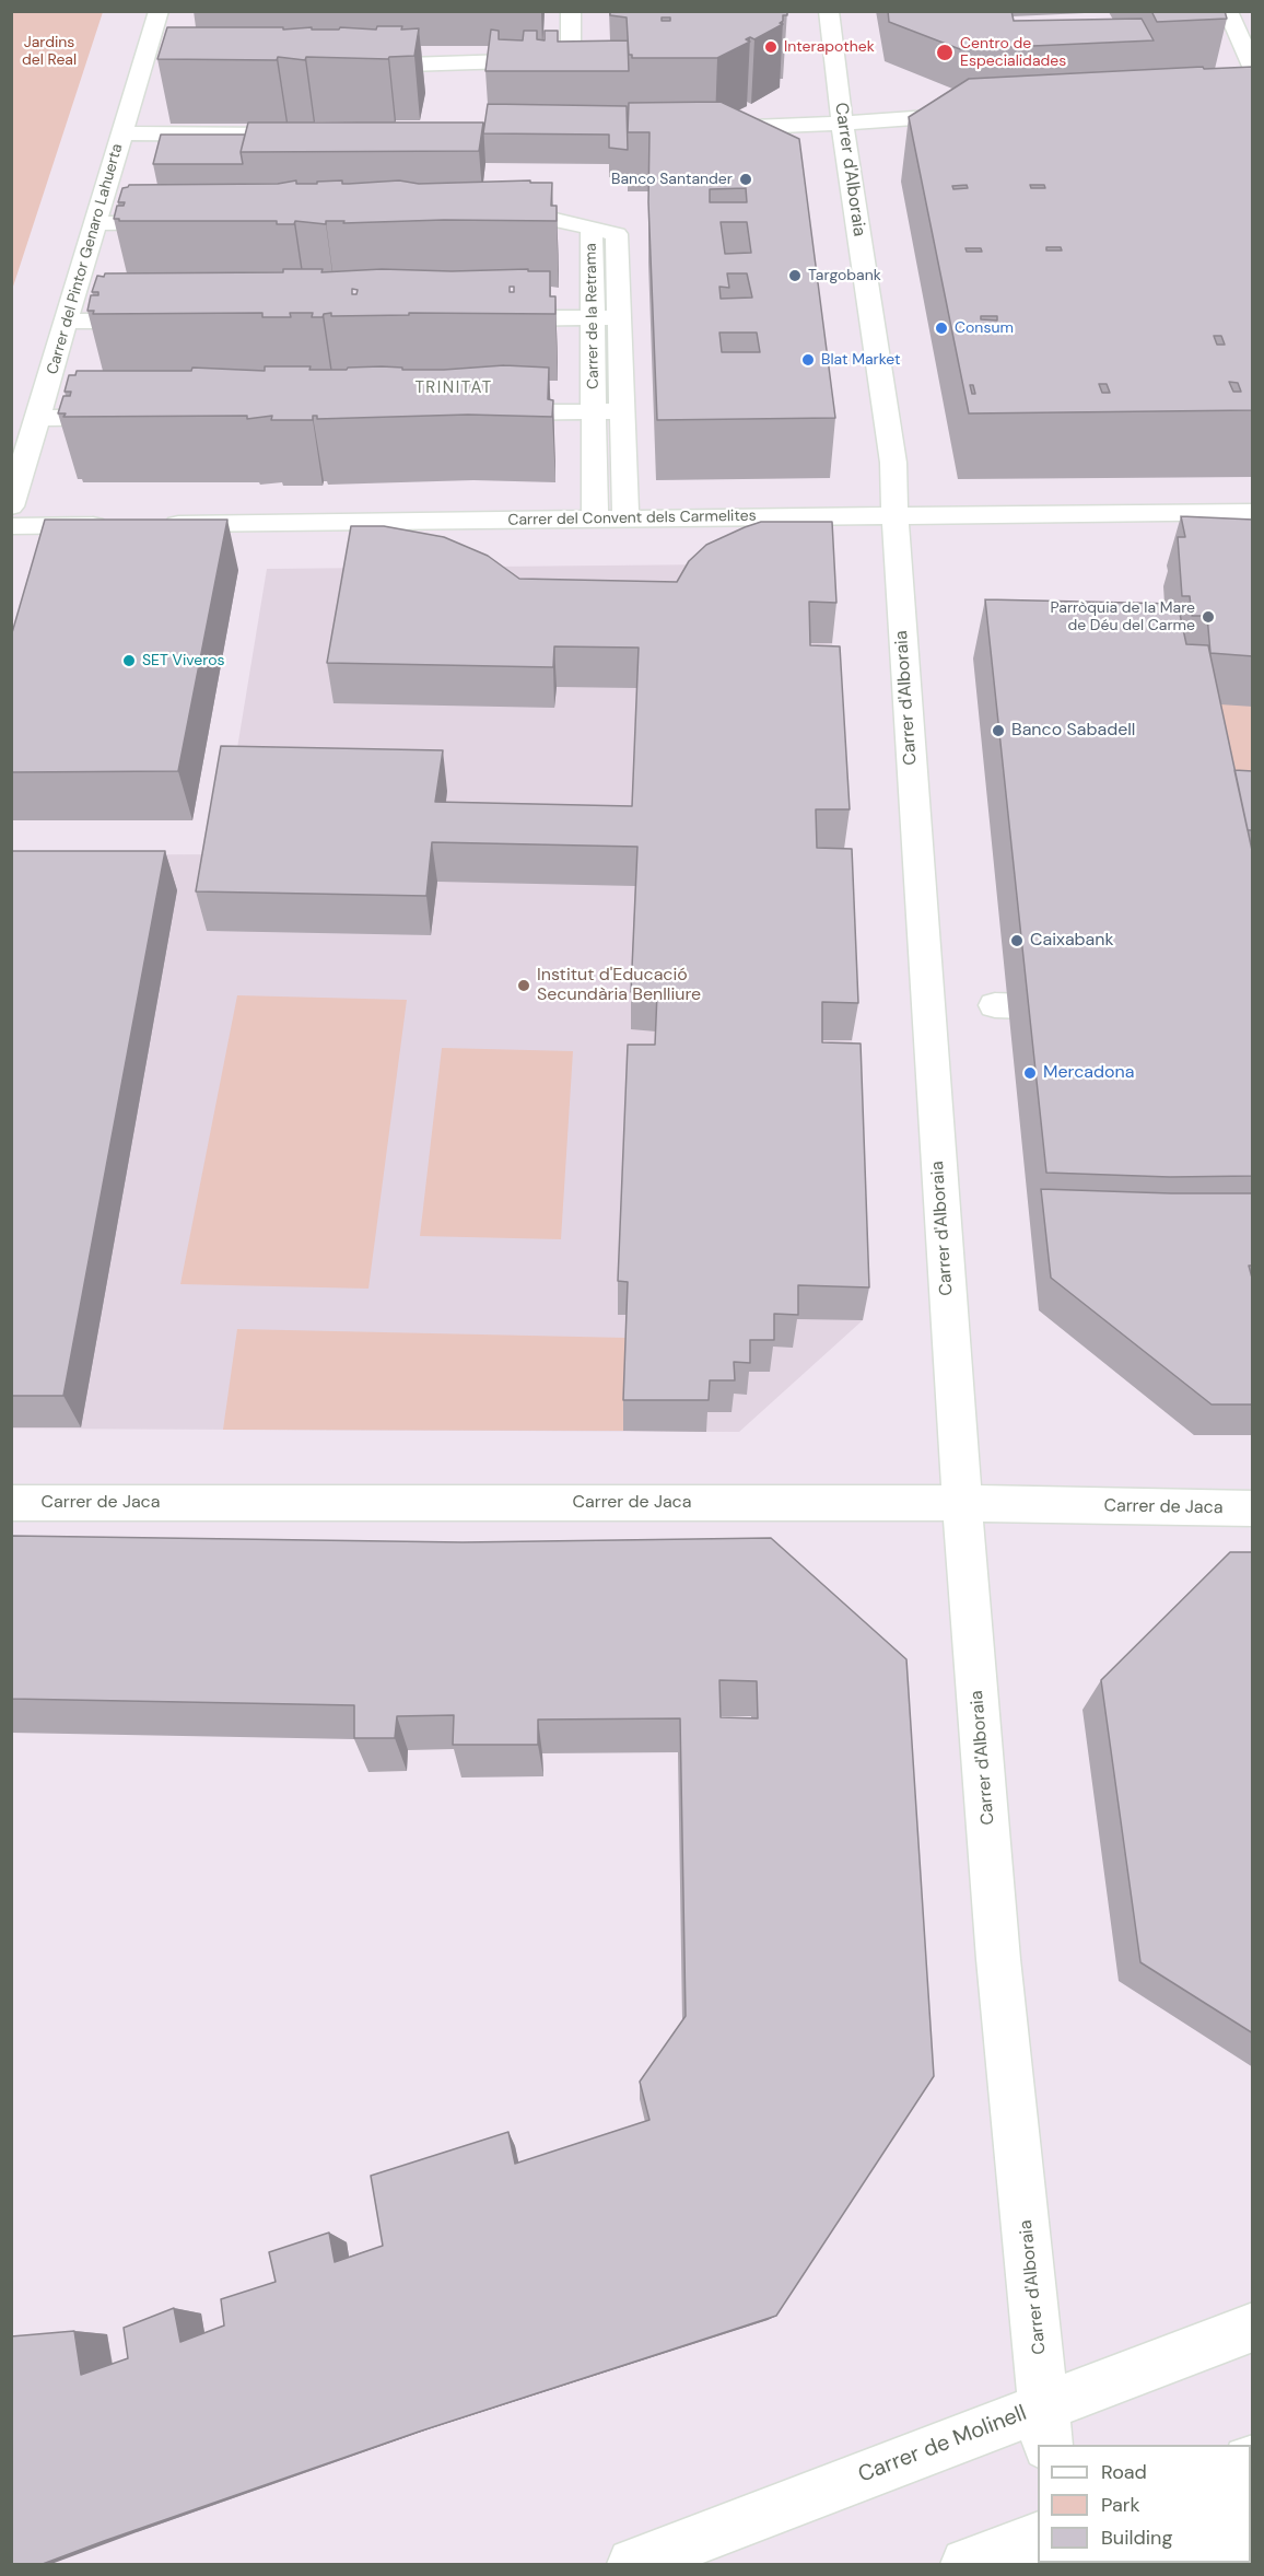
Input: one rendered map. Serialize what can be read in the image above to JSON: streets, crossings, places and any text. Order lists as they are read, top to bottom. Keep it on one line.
{"streets":{"street":["Carrer d'Alboraia","Carrer del Pintor Genaro Lahuerta","Carrer de la Retrama","Carrer del Convent dels Carmelites","Carrer de Jaca","Carrer de Molinell"]},"crossings":[["Carrer d'Alboraia","Carrer del Convent dels Carmelites"],["Carrer d'Alboraia","Carrer de Jaca"],["Carrer d'Alboraia","Carrer de Molinell"],["Carrer de la Retrama","Carrer del Convent dels Carmelites"]],"districts":["TRINITAT"],"parks":["Jardins del Real"],"places":["Interapothek","Centro de Especialidades","Banco Santander","Targobank","Consum","Blat Market","Parròquia de la Mare de Déu del Carme","SET Viveros","Banco Sabadell","Caixabank","Institut d'Educació Secundària Benlliure","Mercadona"],"legend":["Road","Park","Building"]}
